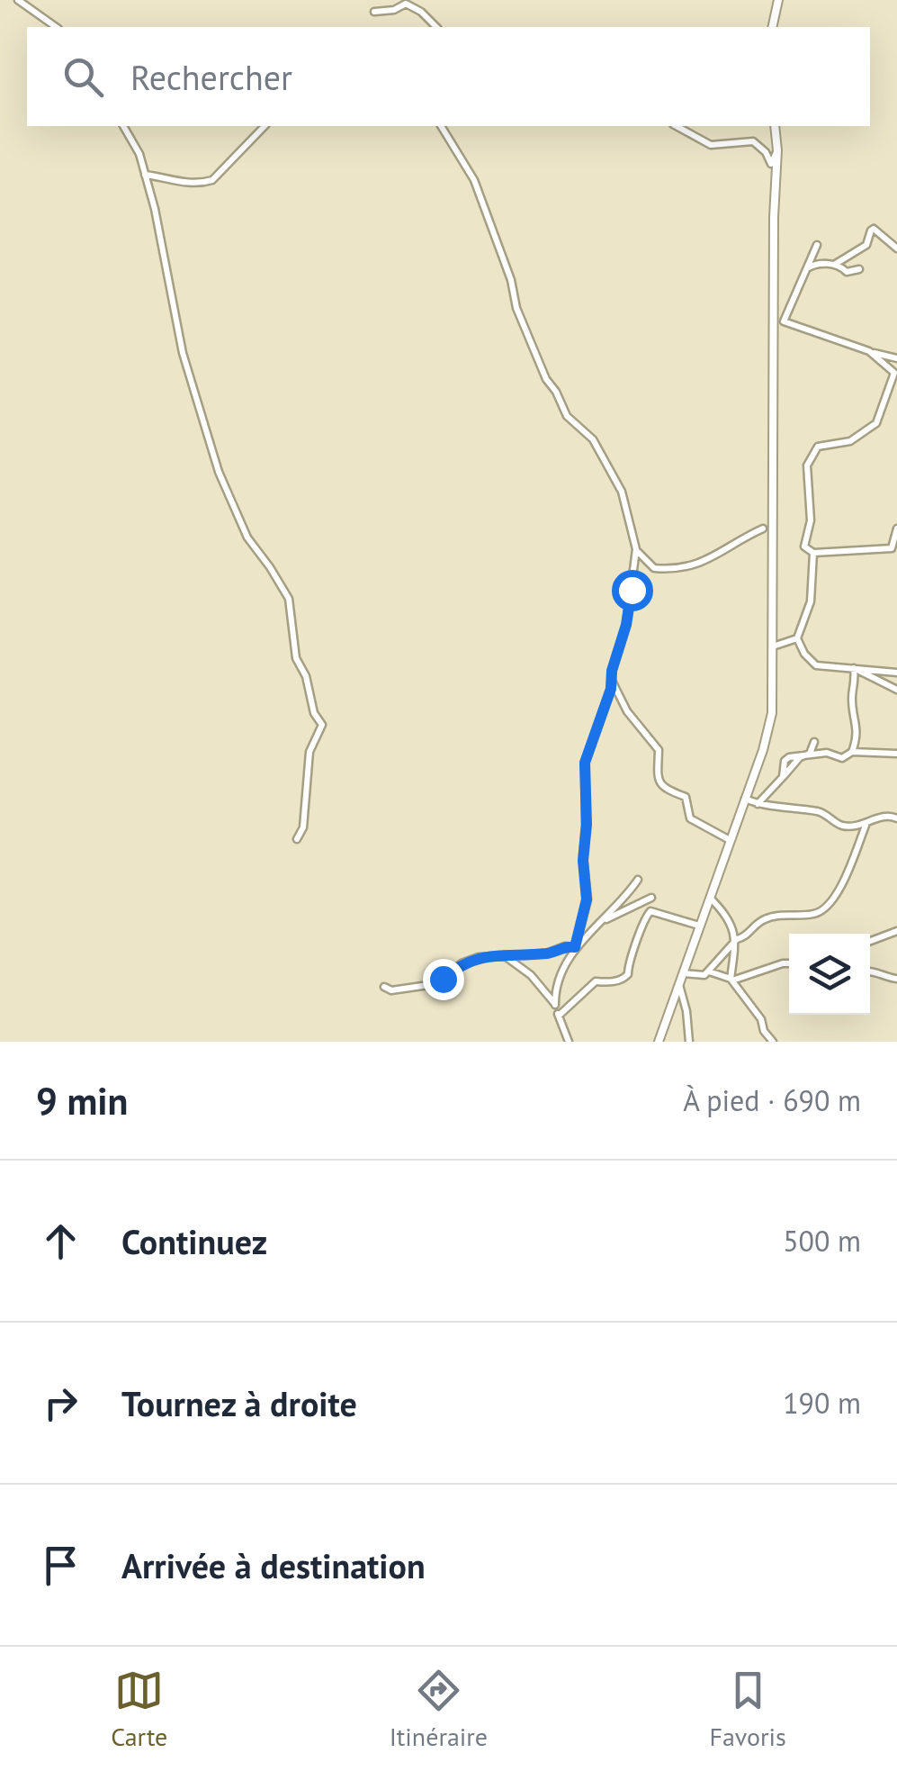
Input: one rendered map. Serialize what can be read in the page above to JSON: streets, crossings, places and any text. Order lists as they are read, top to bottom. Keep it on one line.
{"page":{"search":"Rechercher","heading":["9 min","À pied · 690 m"],"list":[["Continuez","500 m"],["Tournez à droite","190 m"],"Arrivée à destination"],"nav":["Carte","Itinéraire","Favoris"]}}
